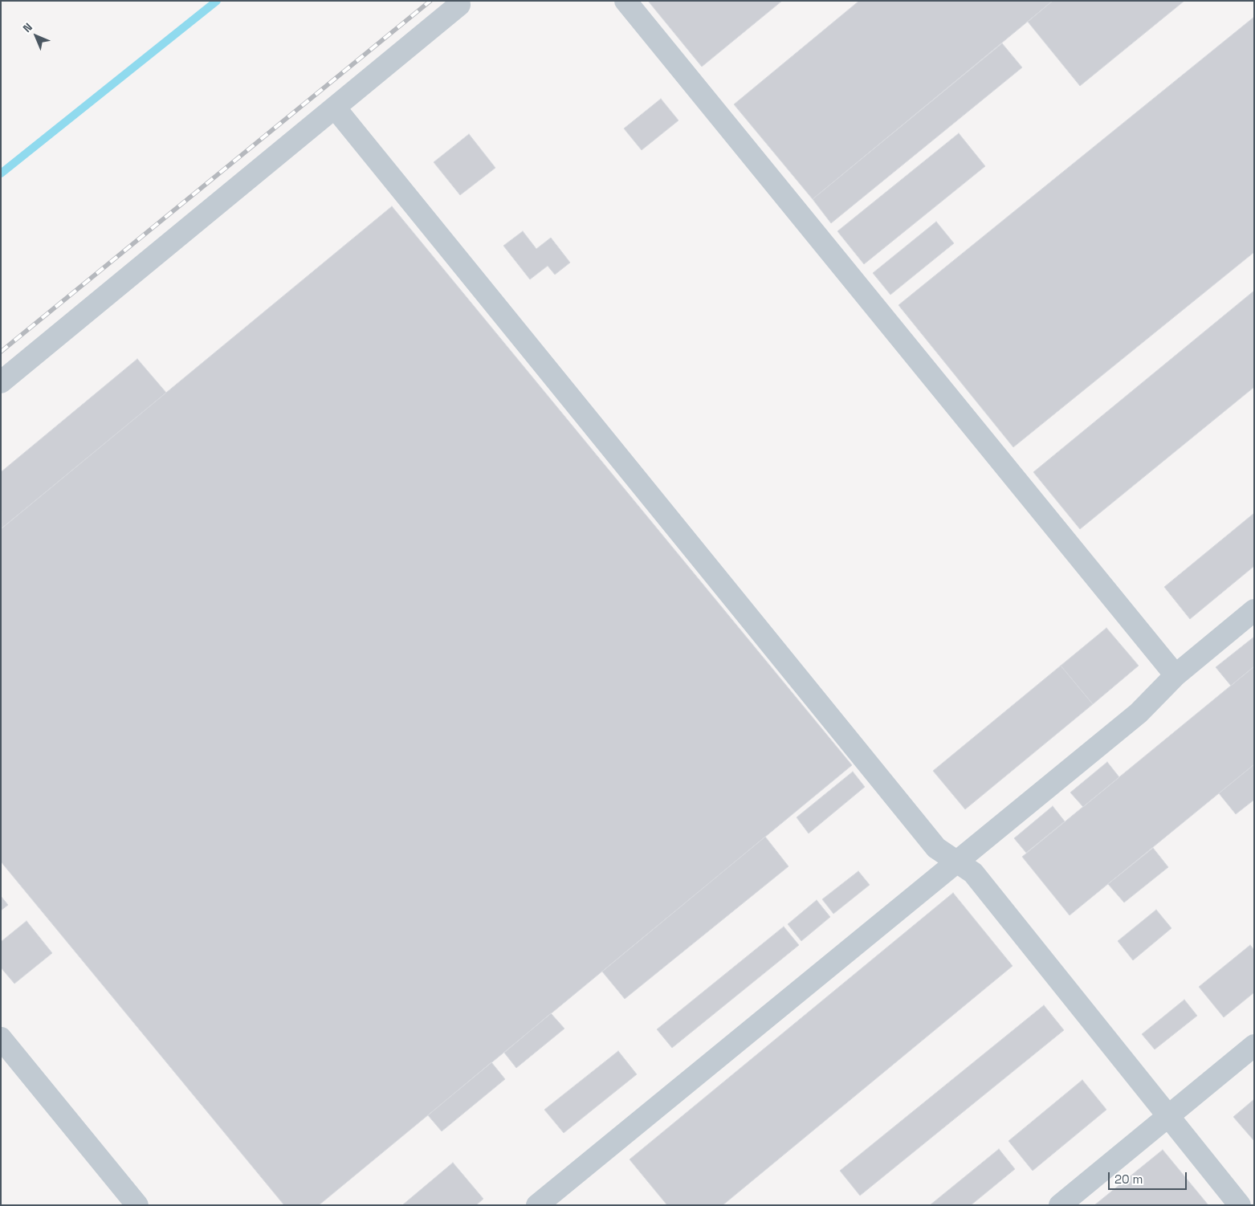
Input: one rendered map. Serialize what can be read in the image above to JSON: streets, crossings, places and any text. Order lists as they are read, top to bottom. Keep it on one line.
{"scale_bar":"20 m","north":"top left"}
